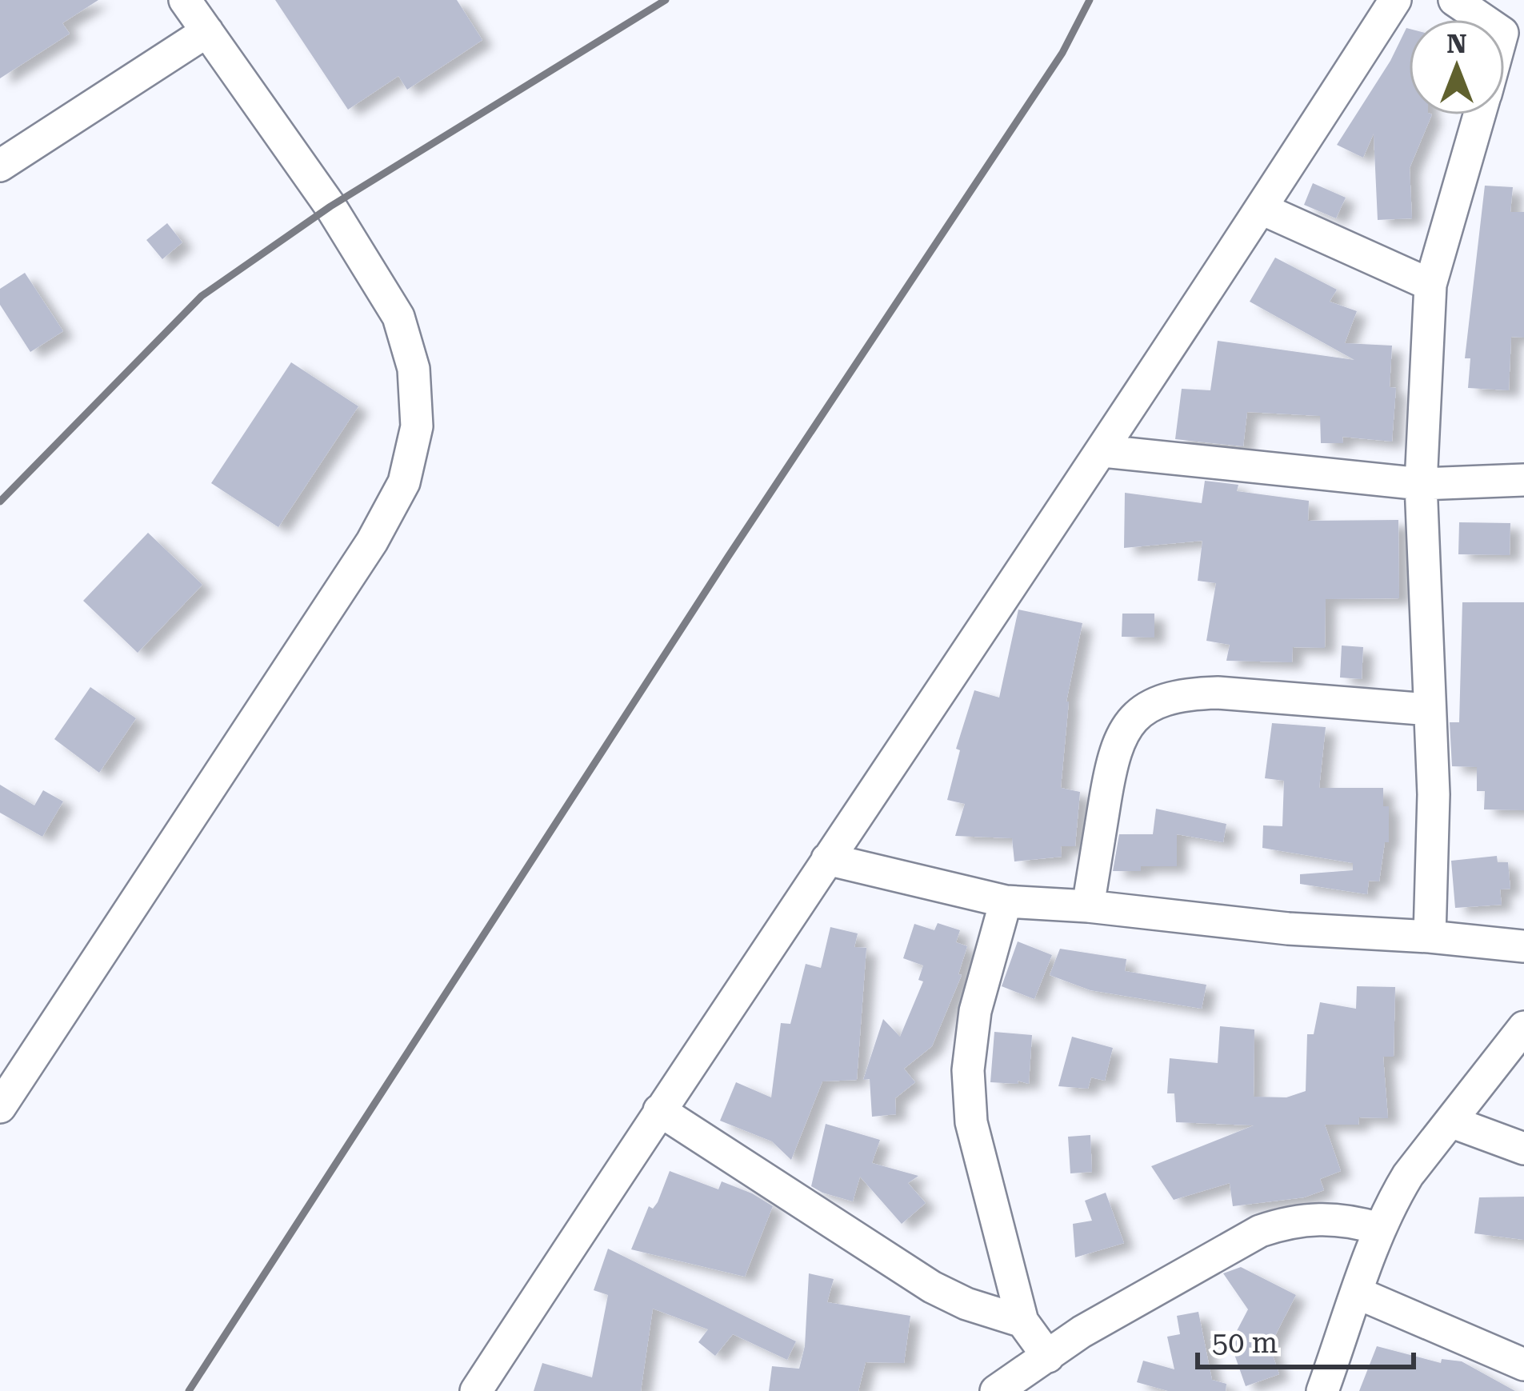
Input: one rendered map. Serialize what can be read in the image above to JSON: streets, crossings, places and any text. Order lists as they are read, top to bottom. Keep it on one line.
{"scale_bar":"50 m","north":"top"}
